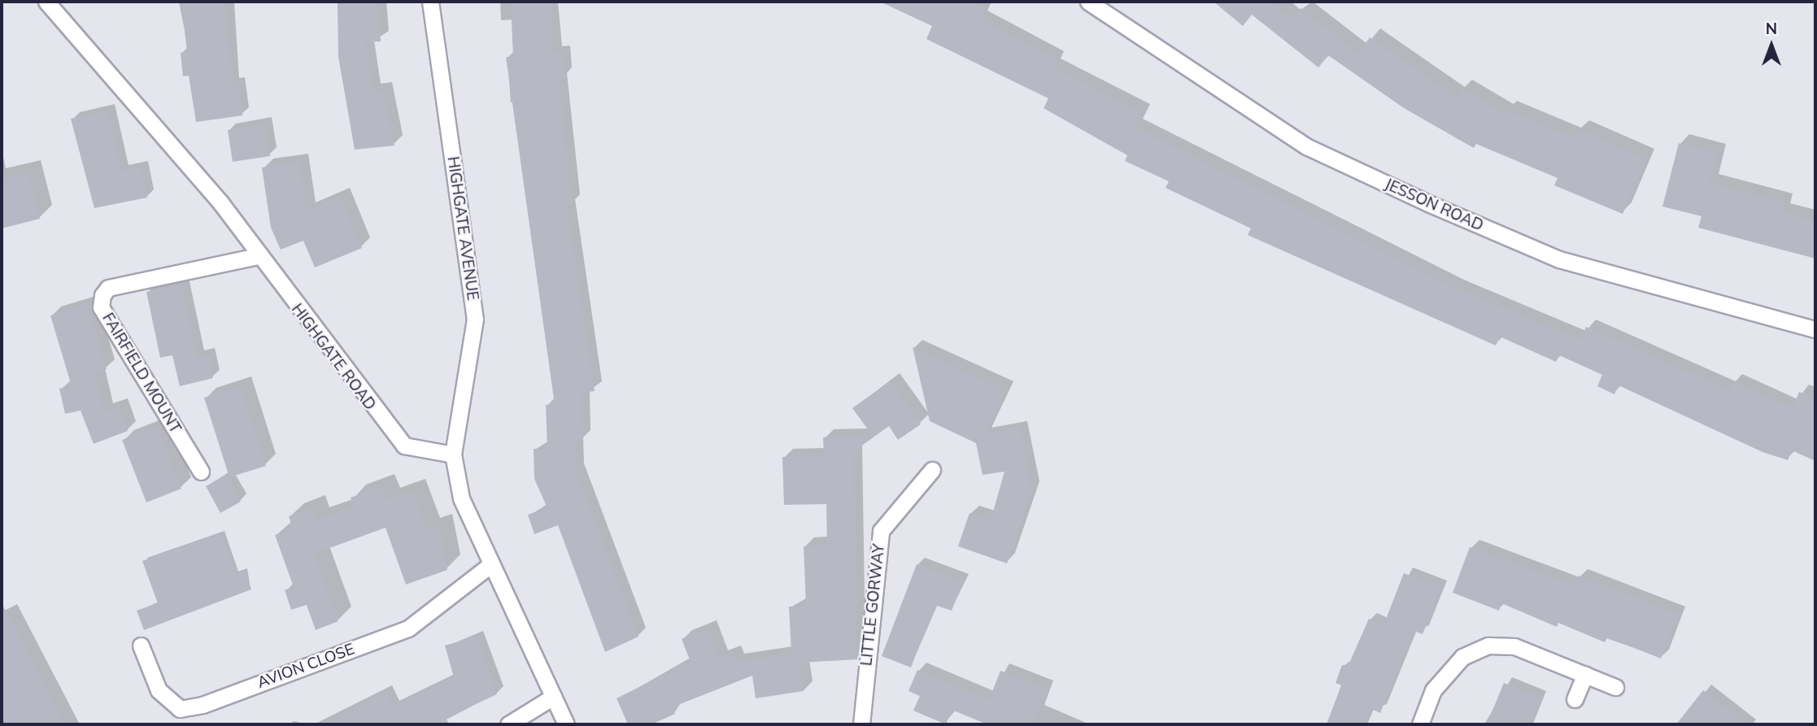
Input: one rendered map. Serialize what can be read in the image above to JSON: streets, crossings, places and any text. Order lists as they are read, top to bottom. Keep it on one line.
{"streets":{"street":["JESSON ROAD","HIGHGATE AVENUE","HIGHGATE ROAD","FAIRFIELD MOUNT","LITTLE GORWAY","AVION CLOSE"]},"crossings":[["HIGHGATE AVENUE","HIGHGATE ROAD"],["HIGHGATE ROAD","FAIRFIELD MOUNT"]],"north":"top"}
